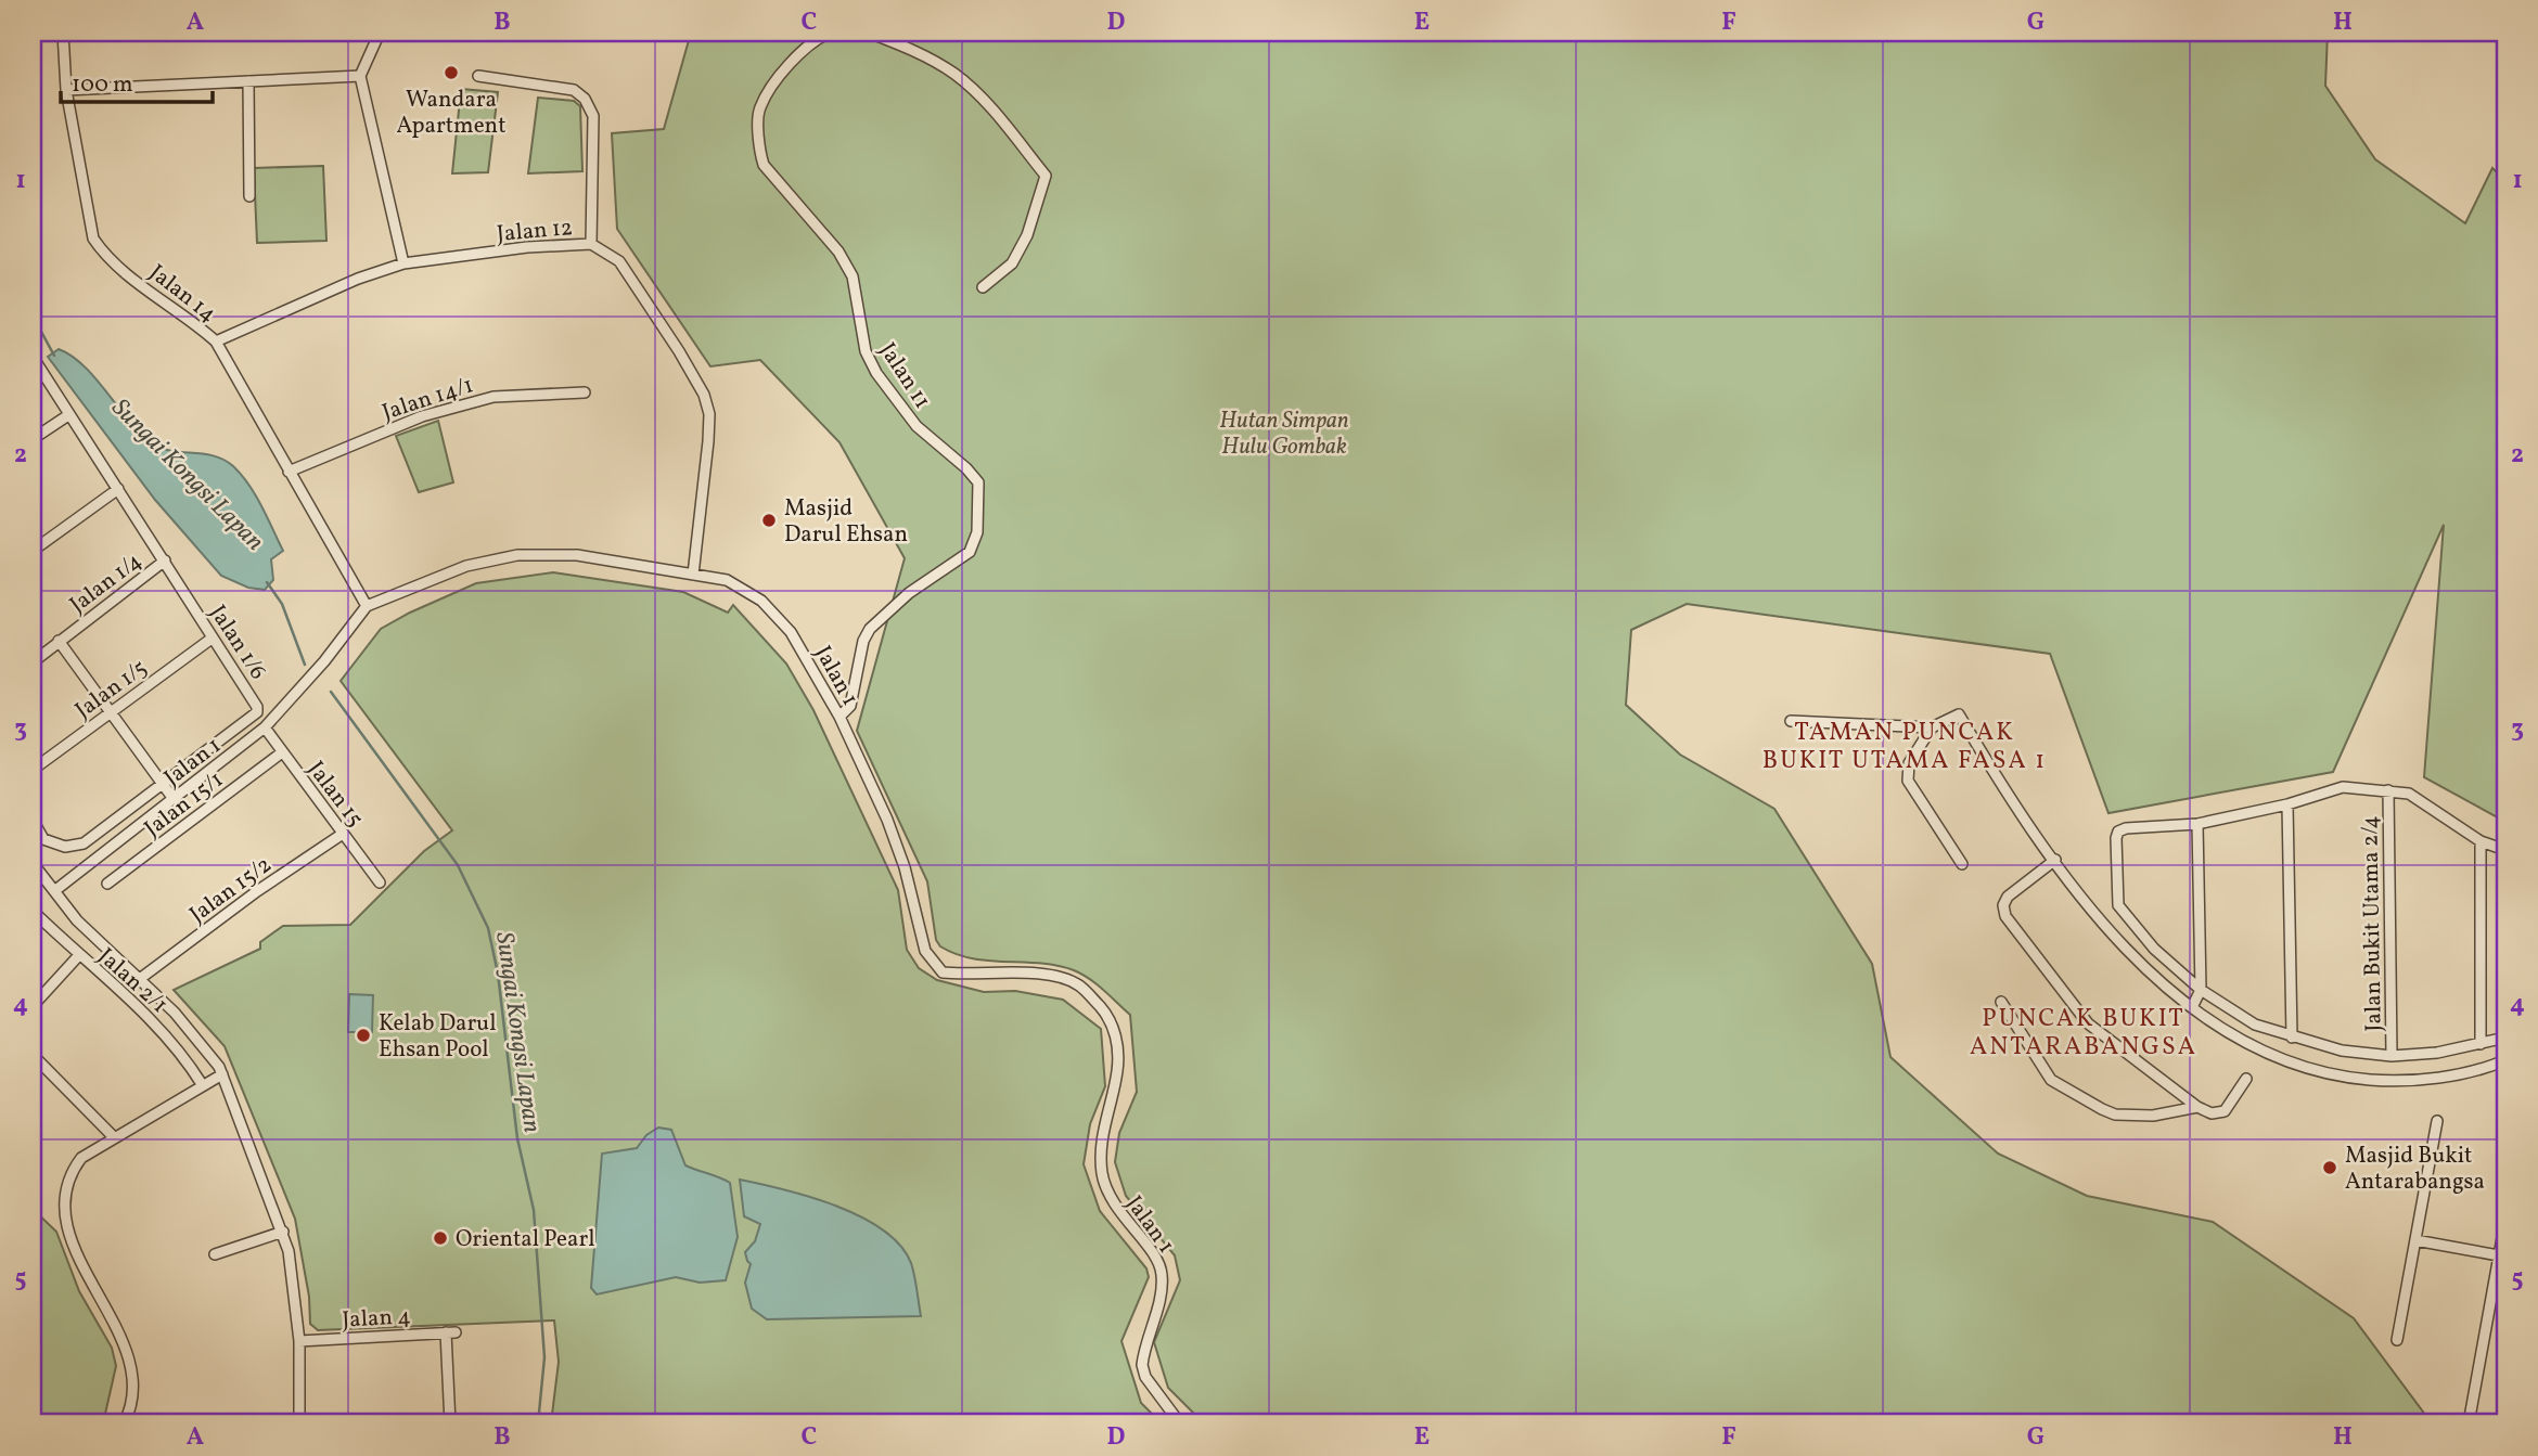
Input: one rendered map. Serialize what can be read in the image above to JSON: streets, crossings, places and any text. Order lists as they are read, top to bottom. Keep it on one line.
{"streets":{"street":["Jalan 12","Jalan 14","Jalan 11","Jalan 14/1","Jalan 1/4","Jalan 1/6","Jalan 1","Jalan 1/5","Jalan 15","Jalan 15/1","Jalan 15/2","Jalan Bukit Utama 2/4","Jalan 2/1","Jalan 4"]},"crossings":[["Jalan 12","Jalan 14"],["Jalan 12","Jalan 1"],["Jalan 14","Jalan 14/1"],["Jalan 14","Jalan 1"],["Jalan 11","Jalan 1"],["Jalan 1/4","Jalan 1/6"],["Jalan 1/6","Jalan 1/5"],["Jalan 1","Jalan 15"],["Jalan 15","Jalan 15/1"],["Jalan 15","Jalan 15/2"]],"districts":["TAMAN PUNCAK BUKIT UTAMA FASA 1","PUNCAK BUKIT ANTARABANGSA"],"water":["Sungai Kongsi Lapan"],"parks":["Hutan Simpan Hulu Gombak"],"places":["Wandara Apartment","Masjid Darul Ehsan","Kelab Darul Ehsan Pool","Masjid Bukit Antarabangsa","Oriental Pearl"],"scale_bar":"100 m","grid":{"columns":["A","B","C","D","E","F","G","H"],"rows":["1","2","3","4","5"]}}
